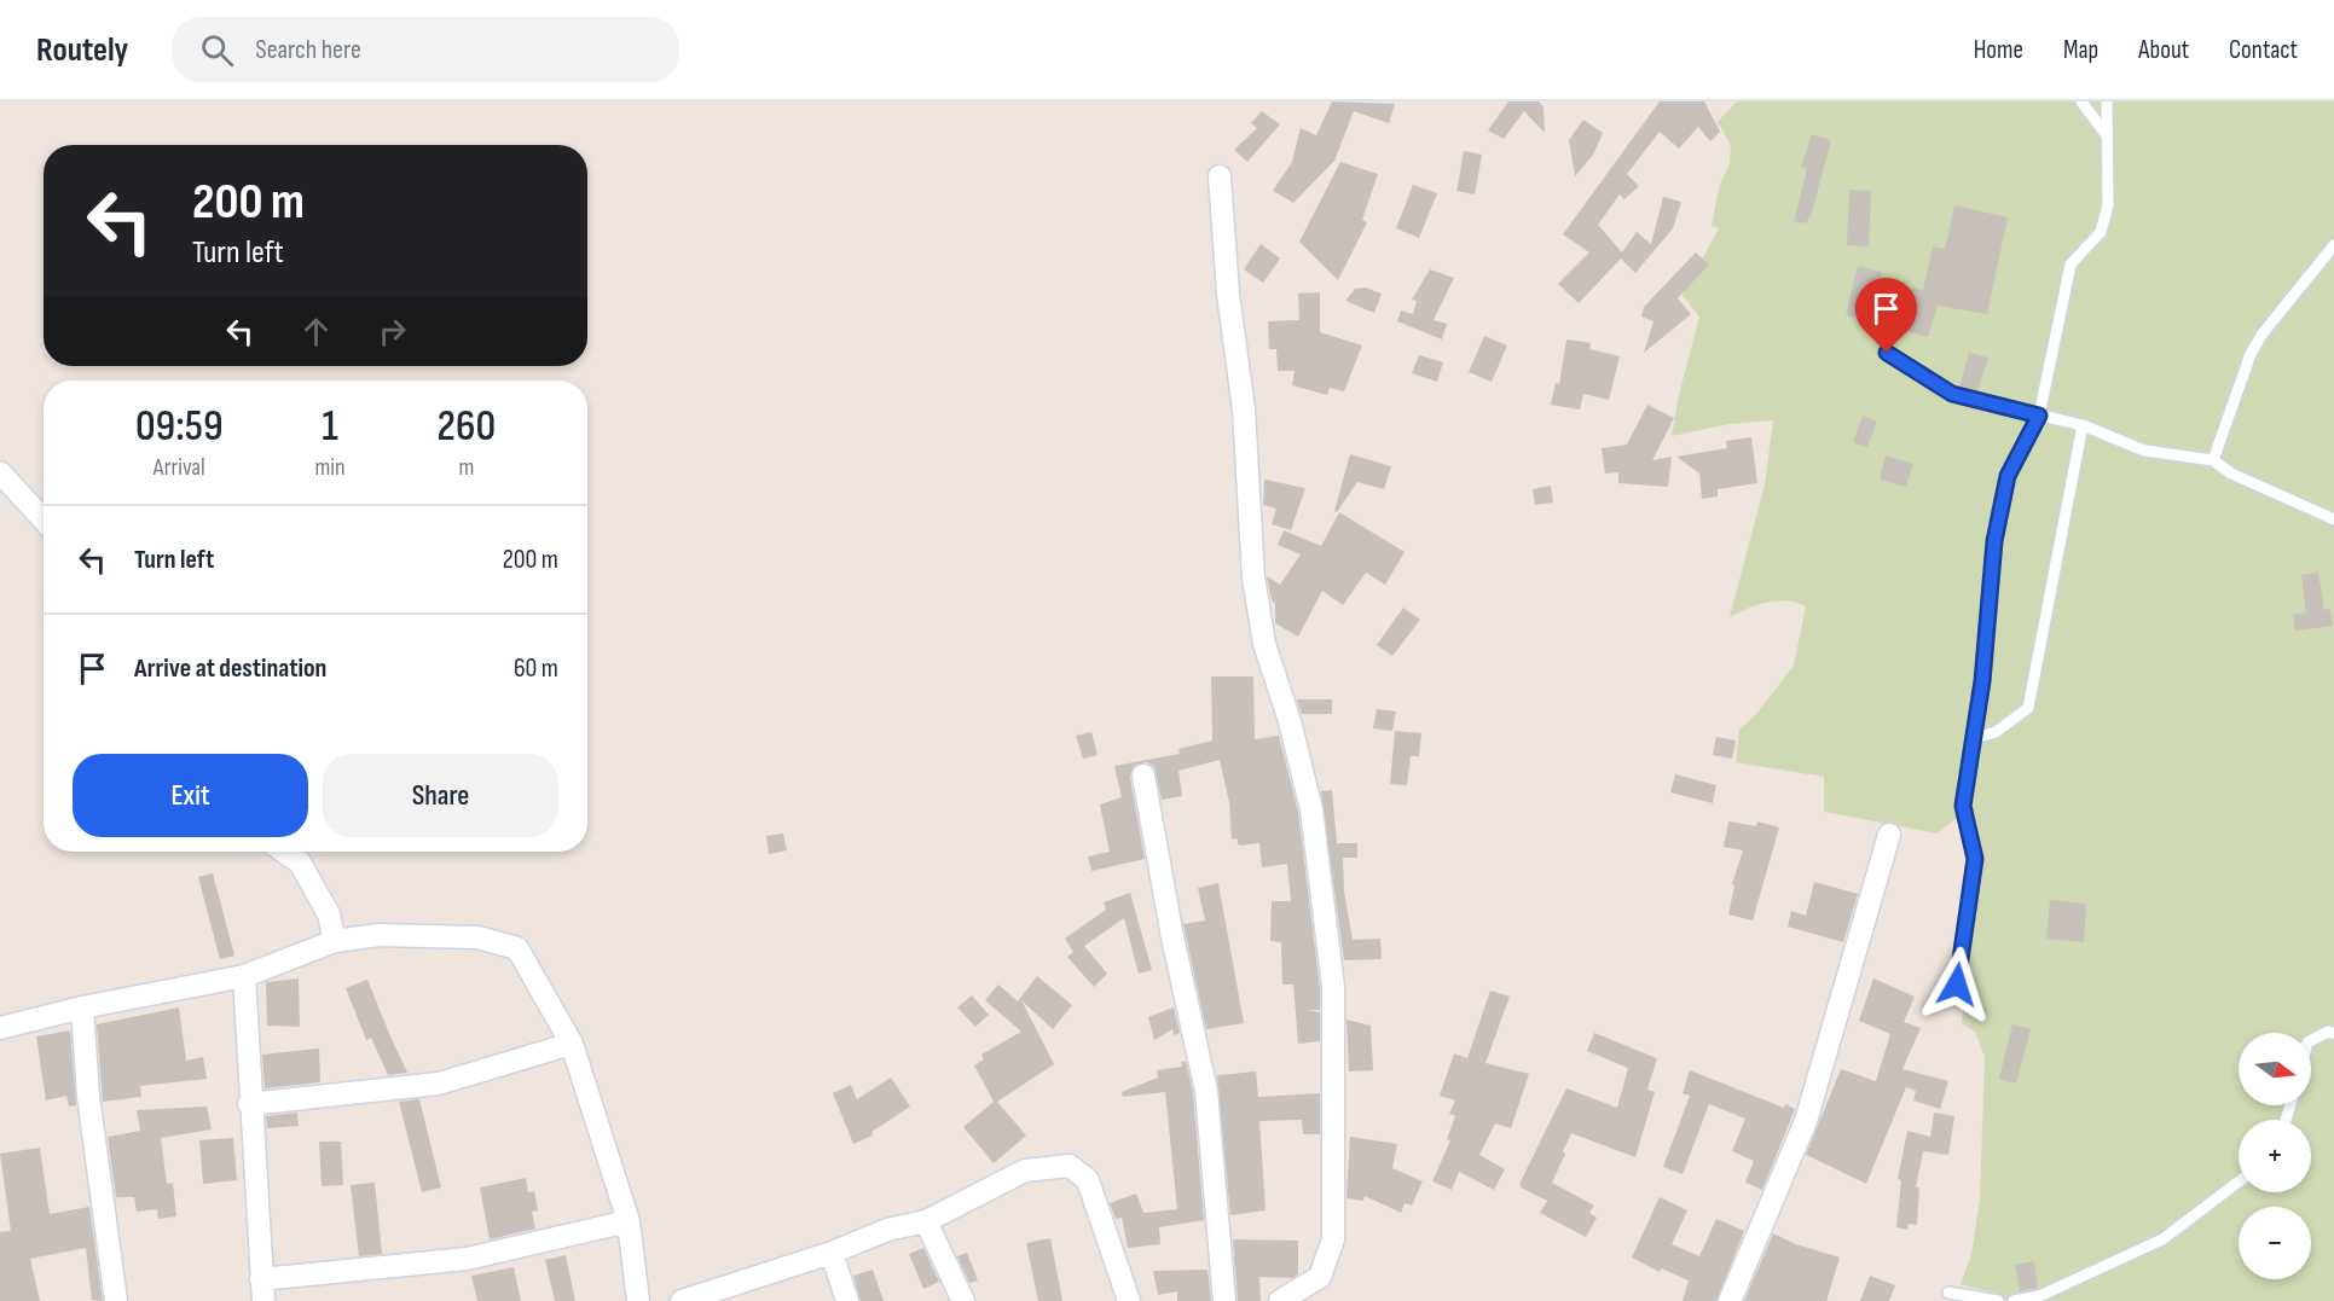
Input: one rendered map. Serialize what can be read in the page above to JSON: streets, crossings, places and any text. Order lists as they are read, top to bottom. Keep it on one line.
{"north":"right","page":{"header":"Routely","search":"Search here","nav":["Home","Map","About","Contact"],"turn":["200 m","Turn left"],"eta":["09:59","Arrival","1","min","260","m"],"list":[{"name":"Turn left","value":"200 m"},{"name":"Arrive at destination","value":"60 m"}],"buttons":["Exit","Share"],"map_buttons":["+","−"]}}
